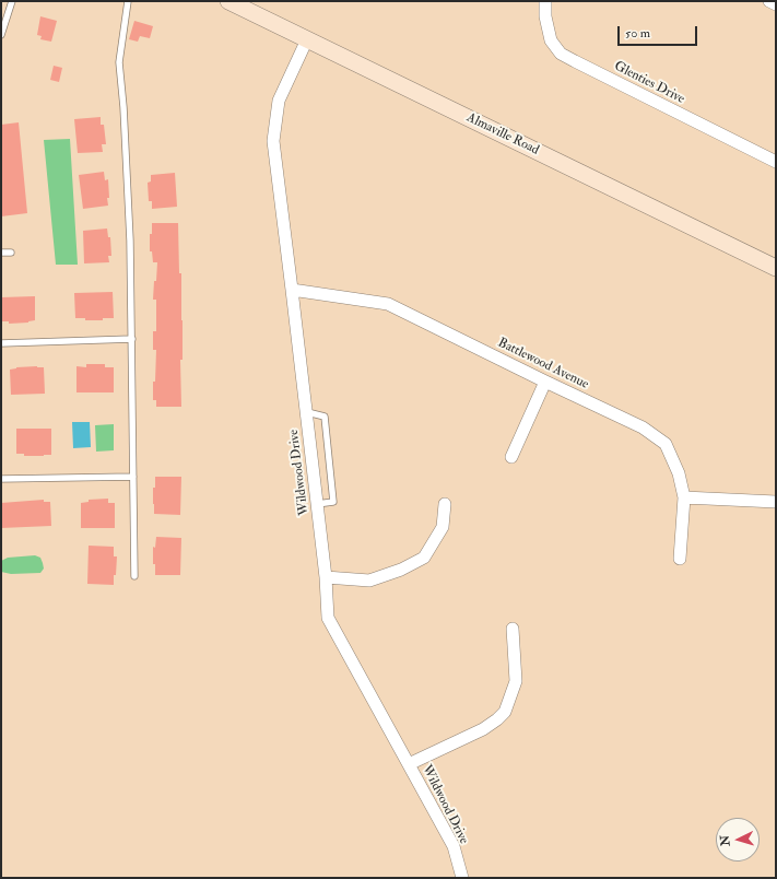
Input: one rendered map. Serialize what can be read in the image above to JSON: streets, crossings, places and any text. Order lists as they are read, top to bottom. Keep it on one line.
{"streets":{"street":["Glenties Drive","Almaville Road","Battlewood Avenue","Wildwood Drive"]},"crossings":[["Almaville Road","Wildwood Drive"],["Battlewood Avenue","Wildwood Drive"]],"scale_bar":"50 m","north":"left"}
